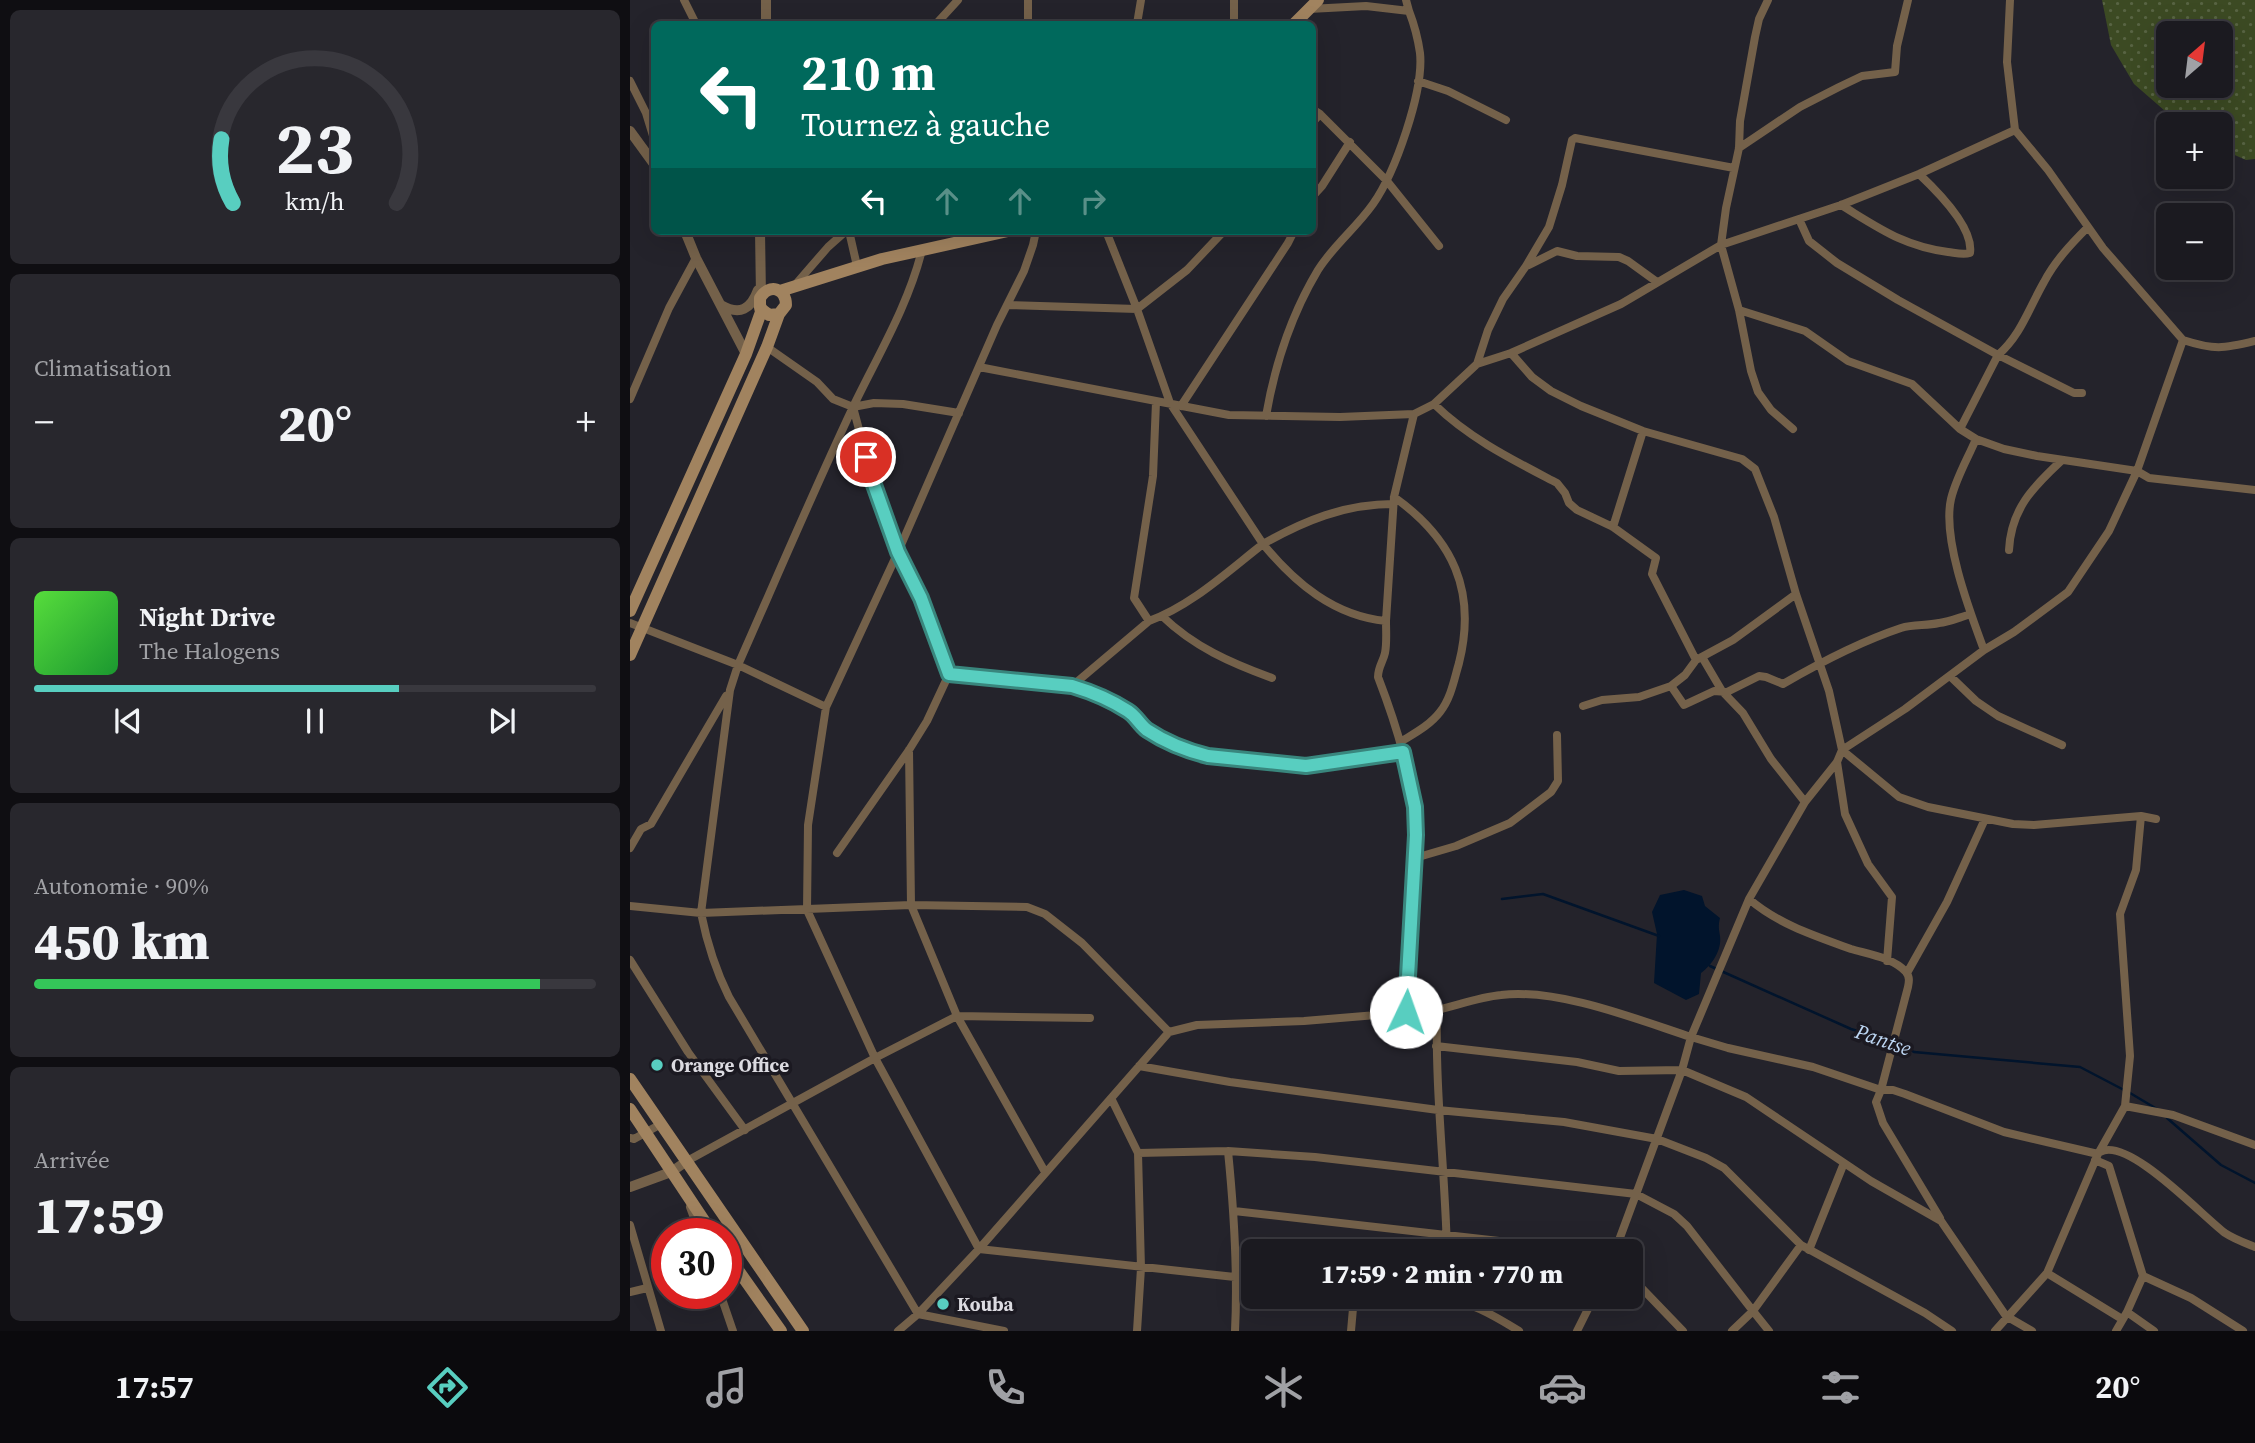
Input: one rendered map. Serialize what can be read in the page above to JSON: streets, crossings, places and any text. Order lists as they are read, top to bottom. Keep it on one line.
{"water":["Pantse"],"places":["Orange Office","Kouba"],"north":"top right","page":{"map_buttons":["+","−"],"turn":["210 m","Tournez à gauche"],"tile":["Climatisation",["Autonomie · 90%","450 km"],["Arrivée","17:59"]],"heat":["−","20°","+"],"song":["Night Drive","The Halogens"],"limit":"30","trip":"17:59 · 2 min · 770 m","tabs":["17:57","20°"],"gauge":["23","km/h"]}}
